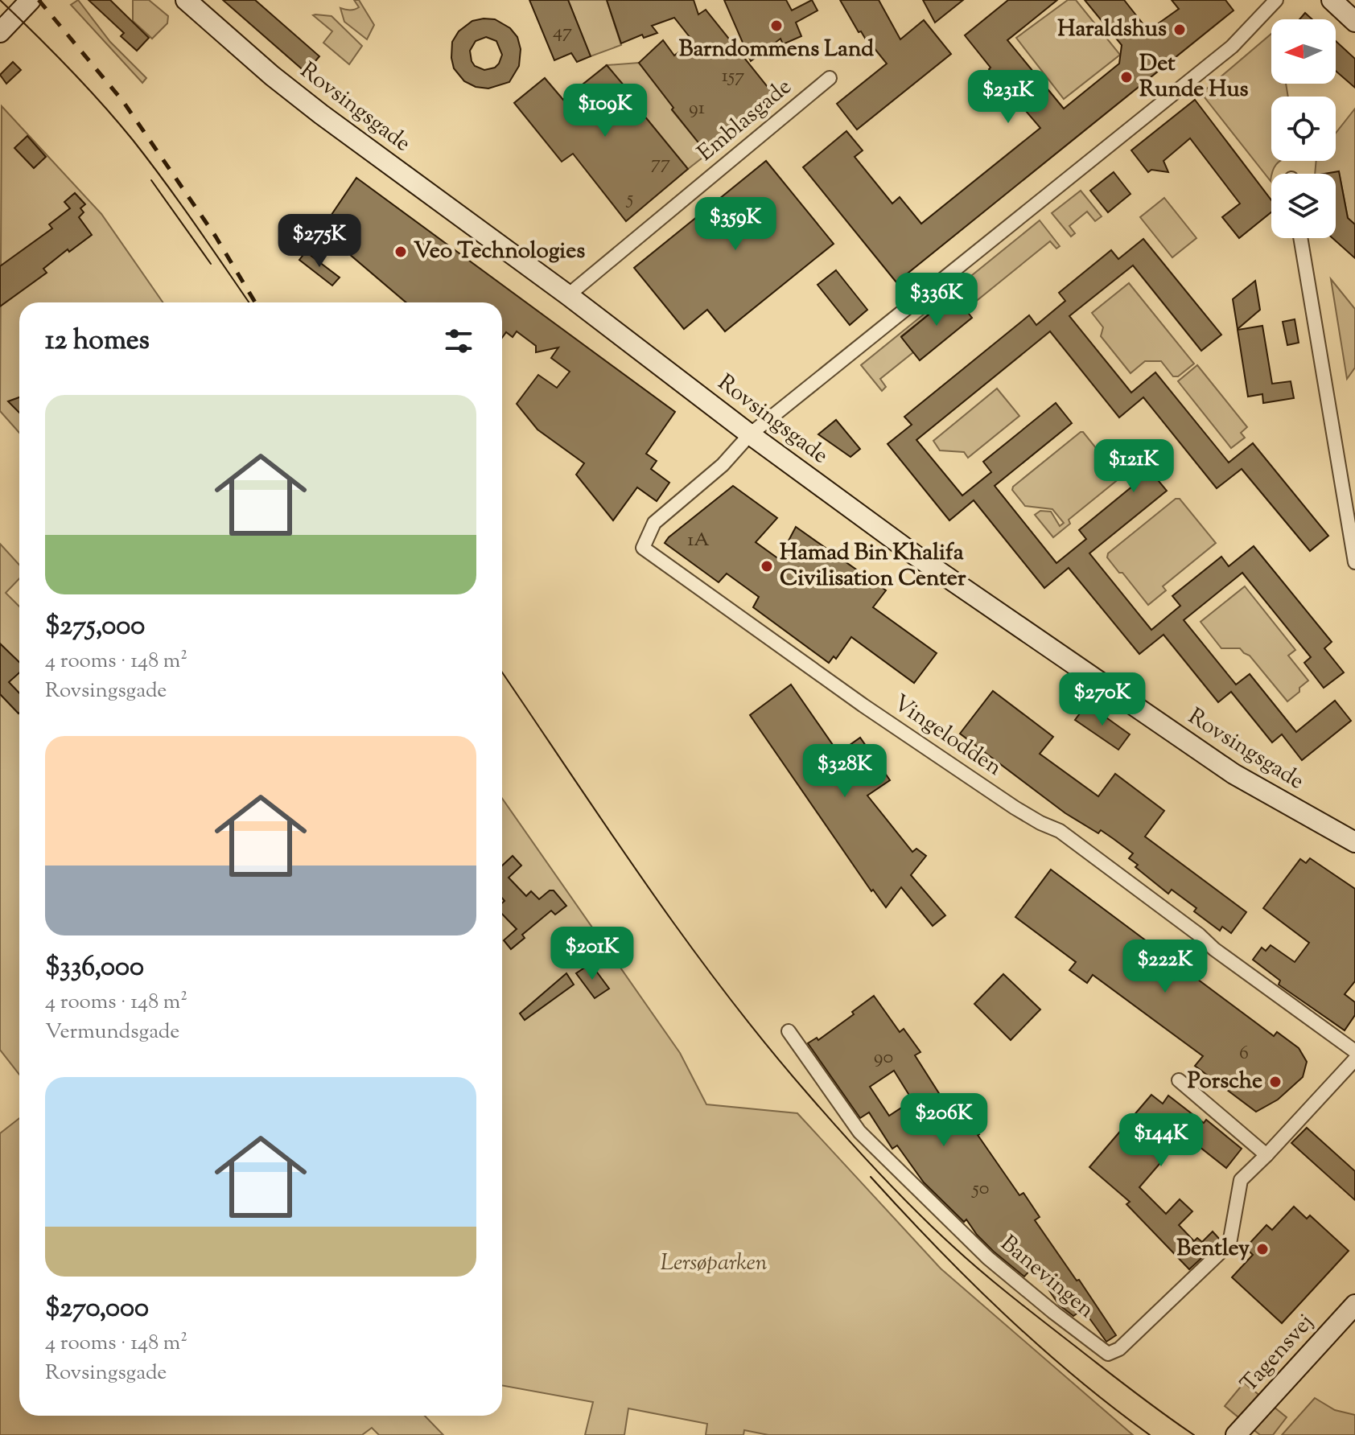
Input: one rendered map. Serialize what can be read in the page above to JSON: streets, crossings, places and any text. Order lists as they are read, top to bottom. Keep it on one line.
{"streets":{"street":["Rovsingsgade","Emblasgade","Vingelodden","Banevingen","Tagensvej"]},"crossings":[["Rovsingsgade","Emblasgade"],["Rovsingsgade","Vingelodden"]],"parks":["Lersøparken"],"places":["Barndommens Land","Haraldshus","Det Runde Hus","Veo Technologies","Hamad Bin Khalifa Civilisation Center","Porsche","Bentley"],"house_numbers":["47","157","91","77","5","1A","6","90","50"],"north":"left","page":{"price":["$231K","$109K","$359K","$275K","$336K","$121K","$270K","$328K","$201K","$222K","$206K","$144K"],"heading":"12 homes","list":[{"name":"$275,000","note":"4 rooms · 148 m² · Rovsingsgade"},{"name":"$336,000","note":"4 rooms · 148 m² · Vermundsgade"},{"name":"$270,000","note":"4 rooms · 148 m² · Rovsingsgade"}]}}
